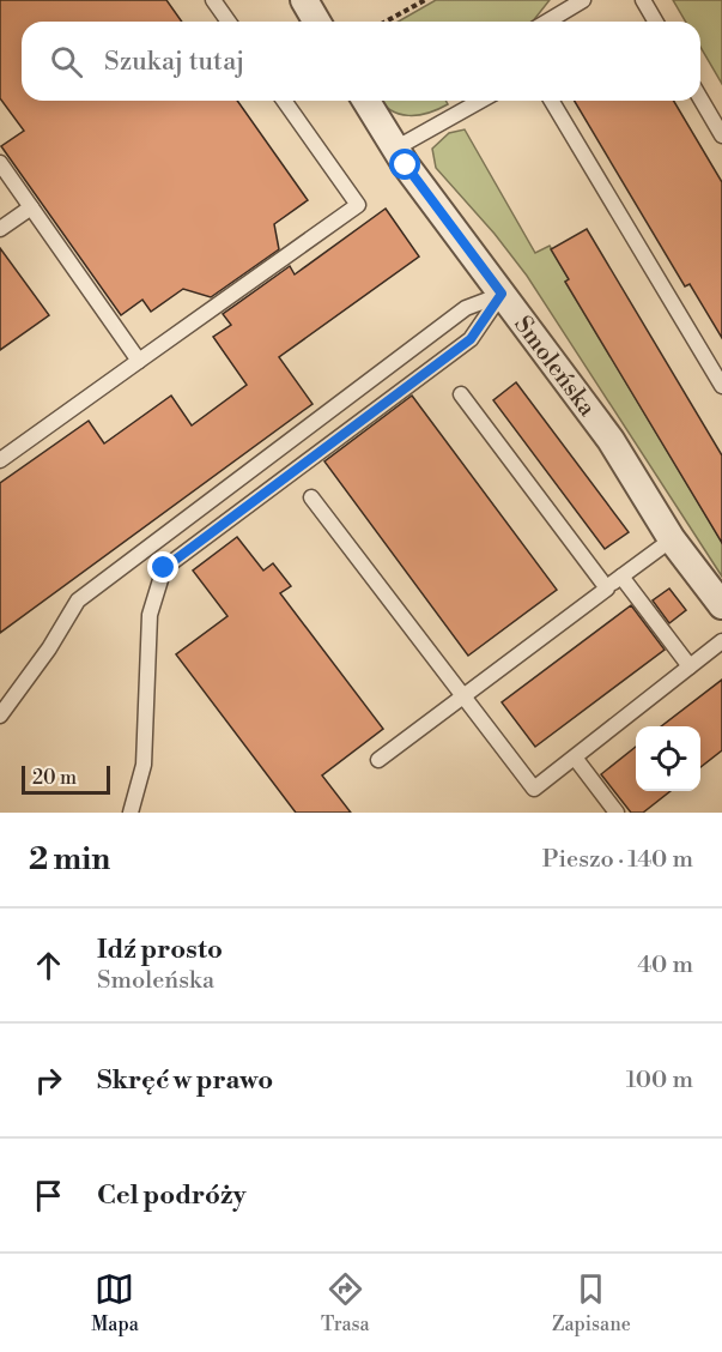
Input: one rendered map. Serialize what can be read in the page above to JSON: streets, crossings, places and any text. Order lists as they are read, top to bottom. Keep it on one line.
{"streets":{"street":["Smoleńska"]},"scale_bar":"20 m","page":{"search":"Szukaj tutaj","scale":"20 m","heading":["2 min","Pieszo · 140 m"],"list":[["Idź prosto","Smoleńska","40 m"],["Skręć w prawo","100 m"],"Cel podróży"],"nav":["Mapa","Trasa","Zapisane"]}}
